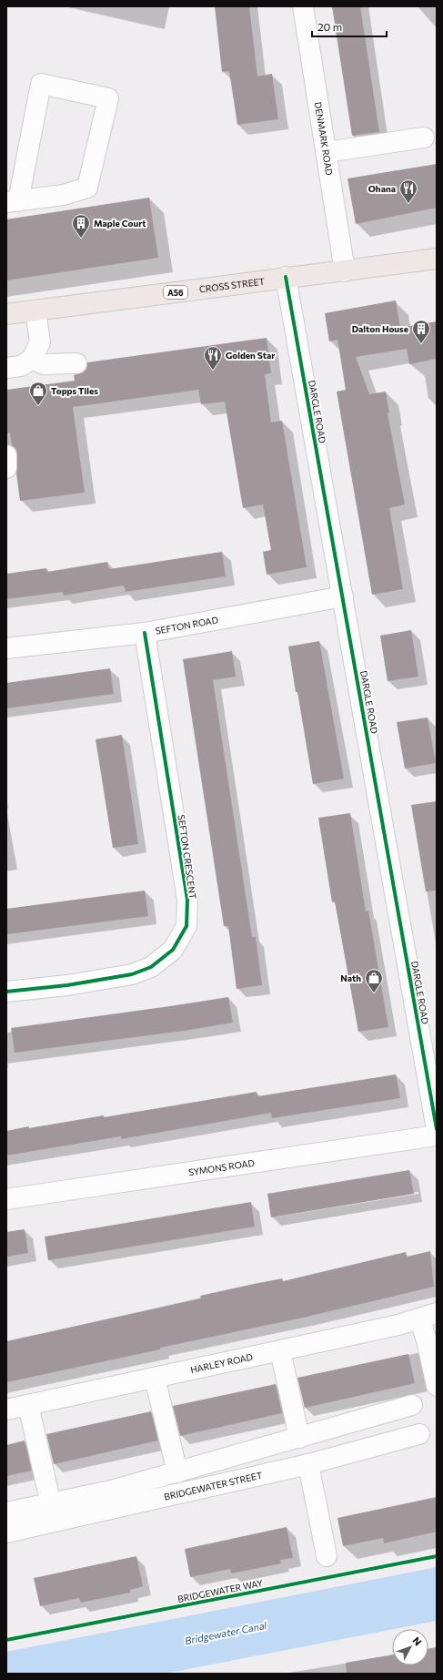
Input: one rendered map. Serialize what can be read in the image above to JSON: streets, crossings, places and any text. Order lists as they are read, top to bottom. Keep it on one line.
{"streets":{"highway":["CROSS STREET","A56"],"street":["DENMARK ROAD","DARGLE ROAD","SEFTON ROAD","SEFTON CRESCENT","SYMONS ROAD","HARLEY ROAD","BRIDGEWATER STREET"],"cycle path":["BRIDGEWATER WAY"]},"crossings":[["DENMARK ROAD","CROSS STREET"],["CROSS STREET","DARGLE ROAD"],["DARGLE ROAD","SEFTON ROAD"],["SEFTON ROAD","SEFTON CRESCENT"]],"water":["Bridgewater Canal"],"places":{"restaurant":["Ohana","Golden Star"],"building":["Maple Court","Dalton House"],"shop":["Topps Tiles","Nath"]},"scale_bar":"20 m","north":"top right"}
